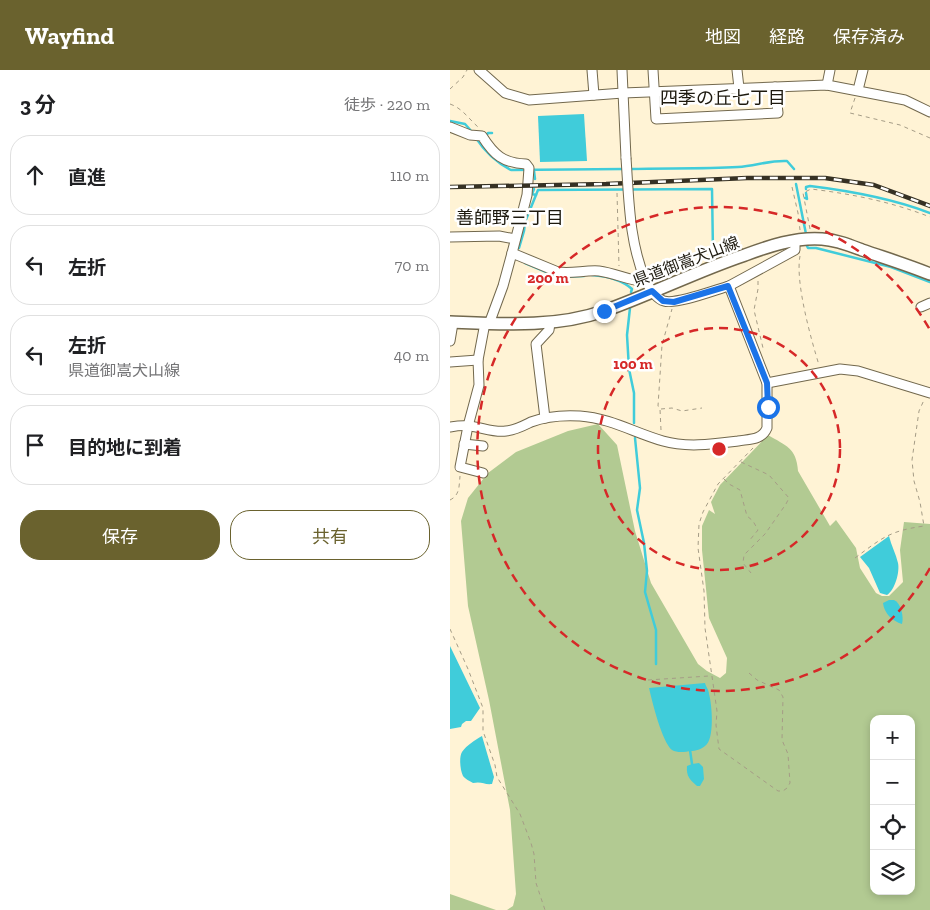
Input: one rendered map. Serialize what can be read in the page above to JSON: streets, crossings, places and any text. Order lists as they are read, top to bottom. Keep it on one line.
{"streets":{"main road":["県道御嵩犬山線"]},"districts":["四季の丘七丁目","善師野三丁目"],"page":{"header":"Wayfind","nav":["地図","経路","保存済み"],"heading":["3 分","徒歩 · 220 m"],"list":[["直進","110 m"],["左折","70 m"],["左折","県道御嵩犬山線","40 m"],"目的地に到着"],"buttons":["保存","共有"],"map_buttons":["+","−"]},"rings":["200 m","100 m"]}
